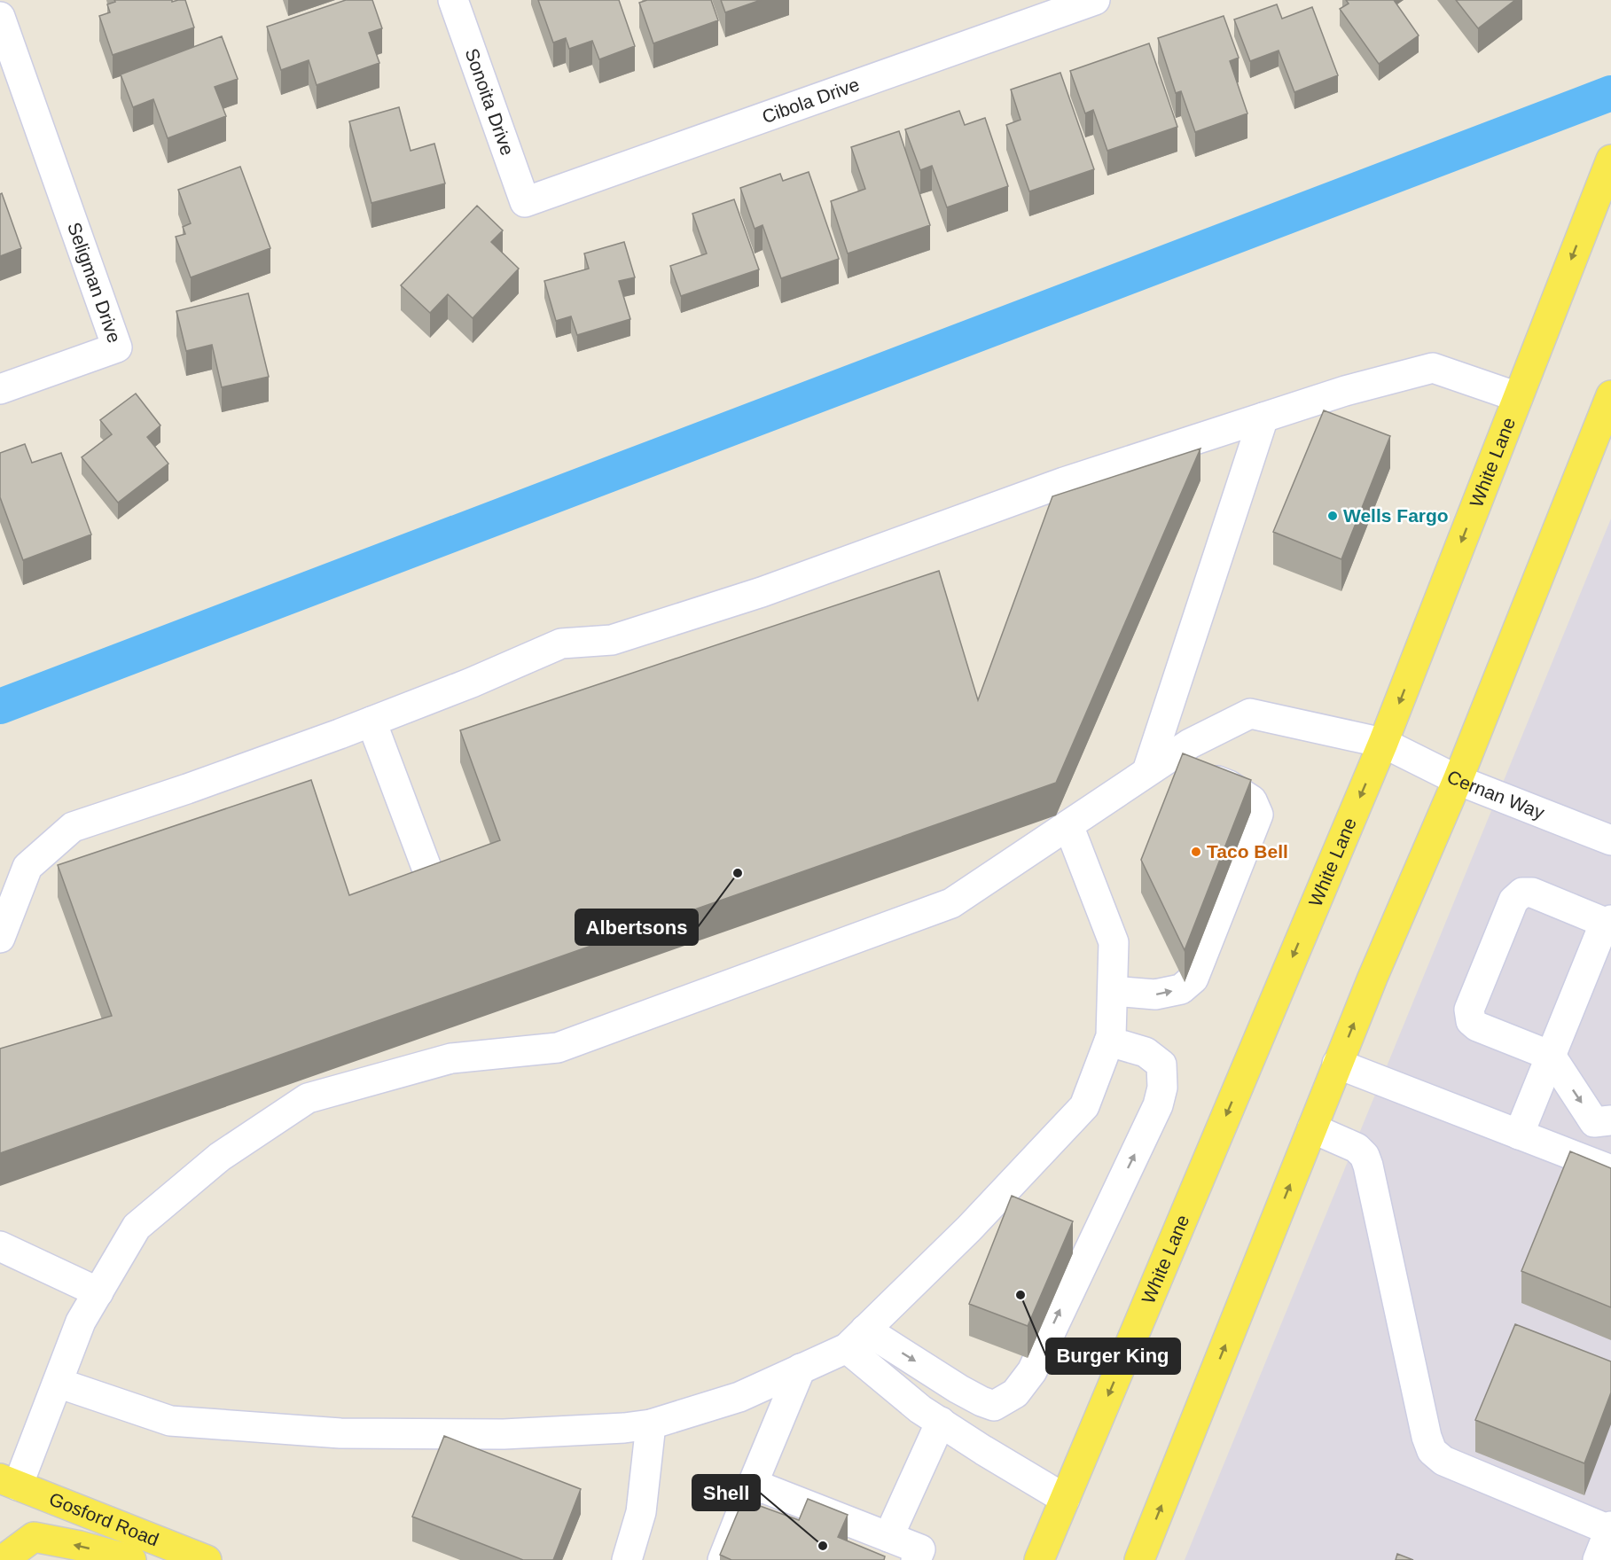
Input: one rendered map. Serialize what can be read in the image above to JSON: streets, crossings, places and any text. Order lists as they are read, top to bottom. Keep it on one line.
{"streets":{"main road":["White Lane","Gosford Road"],"street":["Sonoita Drive","Cibola Drive","Seligman Drive","Cernan Way"]},"crossings":[["Sonoita Drive","Cibola Drive"],["White Lane","Cernan Way"],["Cernan Way","Gosford Road"]],"places":["Wells Fargo","Taco Bell","Albertsons","Burger King","Shell"]}
